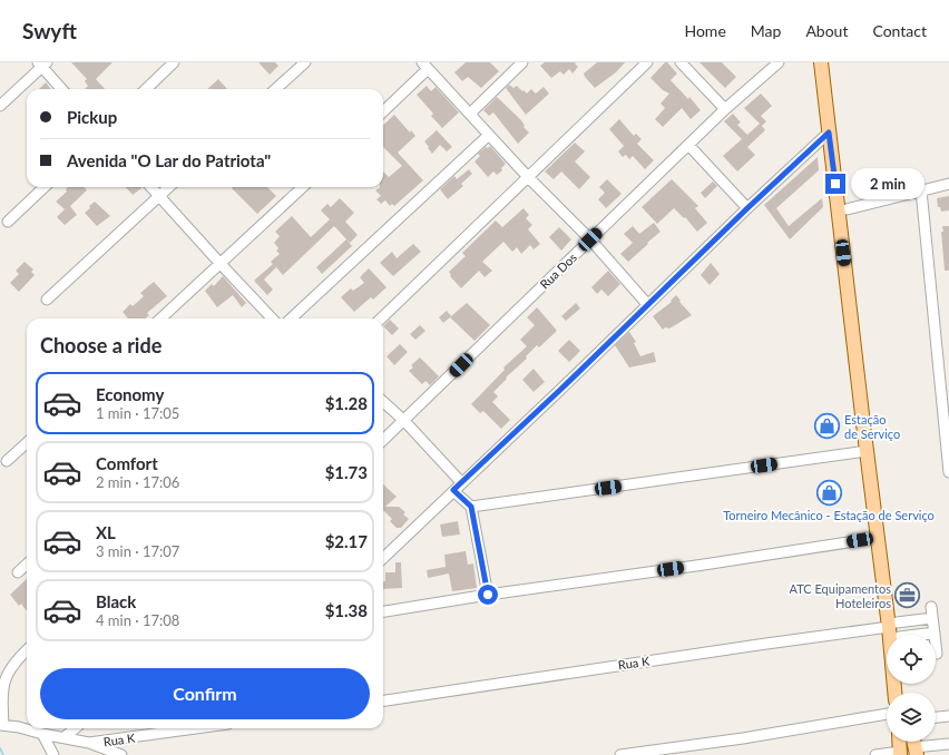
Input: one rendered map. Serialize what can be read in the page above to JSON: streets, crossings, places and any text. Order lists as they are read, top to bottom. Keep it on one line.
{"streets":{"street":["Rua Dos","Rua K"]},"places":{"shop":["Estação de Serviço","Torneiro Mecânico - Estação de Serviço"],"office":["ATC Equipamentos Hoteleiros"]},"page":{"header":"Swyft","nav":["Home","Map","About","Contact"],"banner":["Pickup","Avenida \"O Lar do Patriota\""],"bubble":"2 min","heading":"Choose a ride","list":[{"name":"Economy","note":"1 min · 17:05","value":"$1.28"},{"name":"Comfort","note":"2 min · 17:06","value":"$1.73"},{"name":"XL","note":"3 min · 17:07","value":"$2.17"},{"name":"Black","note":"4 min · 17:08","value":"$1.38"}],"buttons":"Confirm"}}
